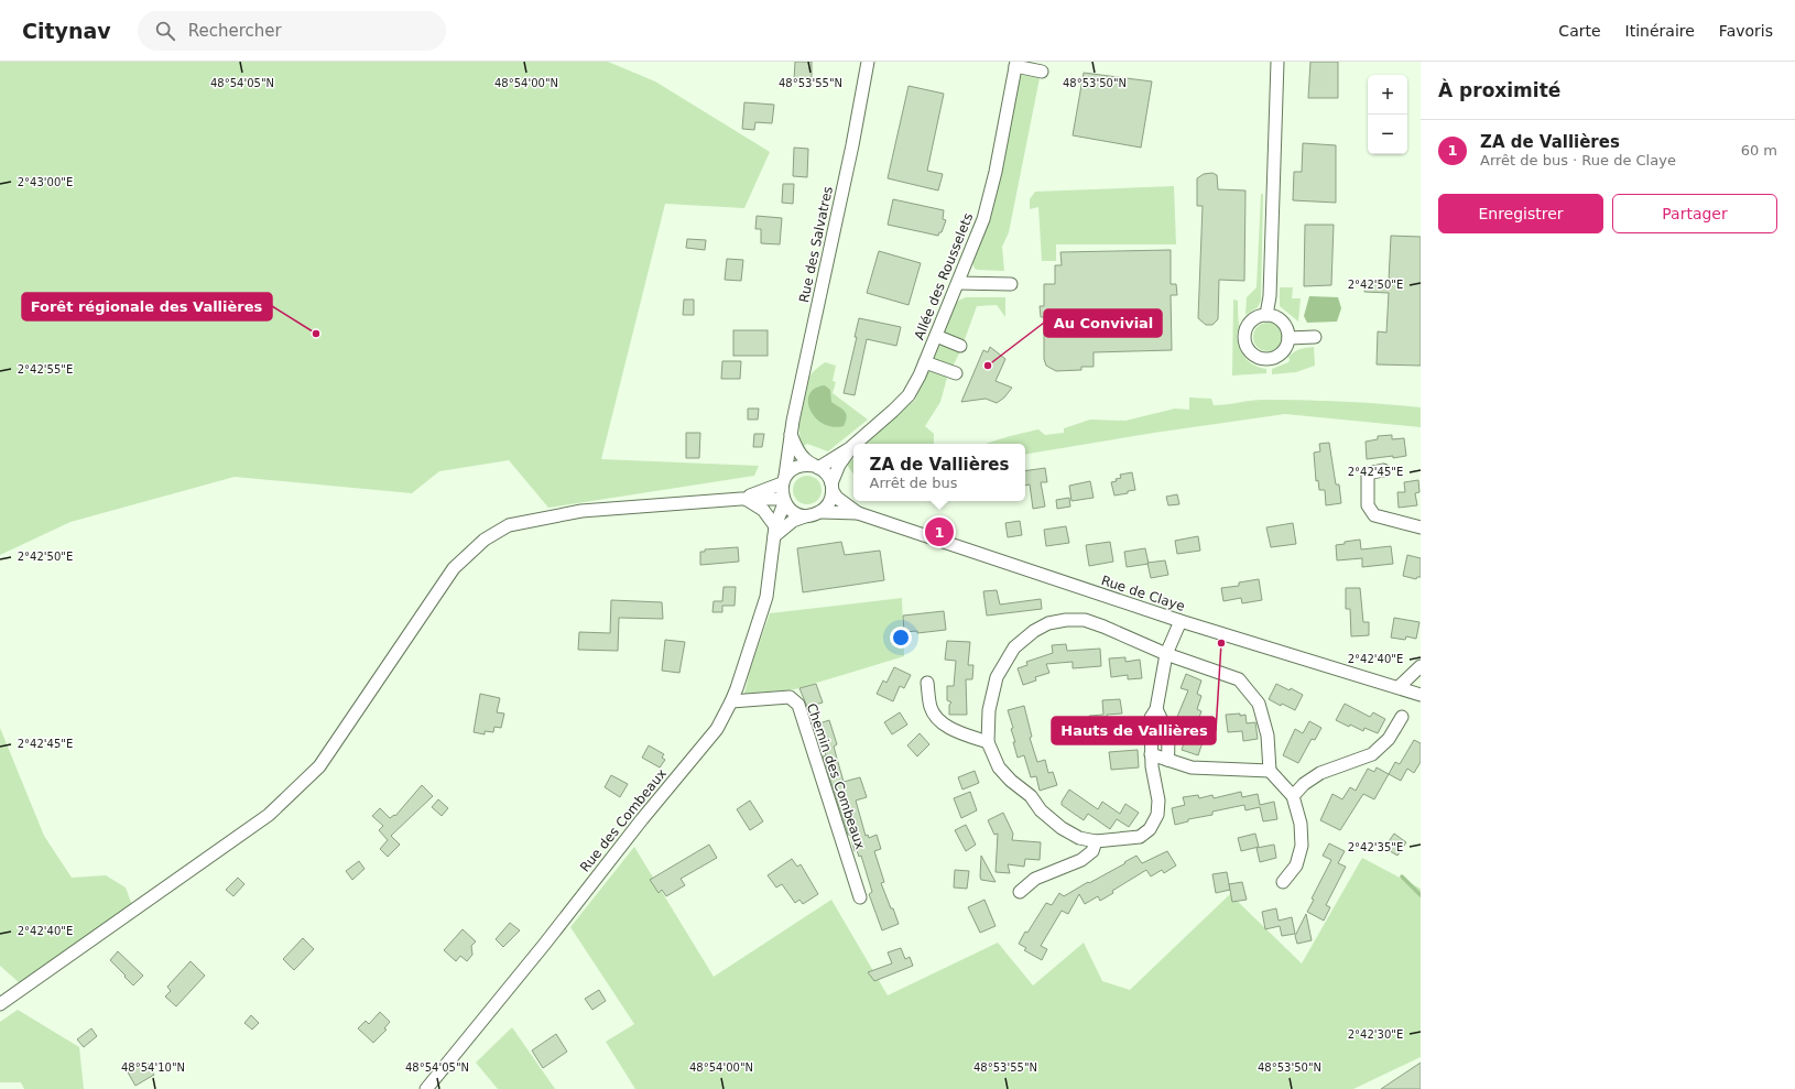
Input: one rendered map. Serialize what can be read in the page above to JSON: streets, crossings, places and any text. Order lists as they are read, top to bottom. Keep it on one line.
{"streets":{"street":["Rue des Salvatres","Allée des Rousselets","Rue de Claye","Chemin des Combeaux","Rue des Combeaux"]},"crossings":[["Rue des Salvatres","Allée des Rousselets"],["Rue des Salvatres","Rue de Claye"],["Rue des Salvatres","Rue des Combeaux"],["Allée des Rousselets","Rue de Claye"],["Allée des Rousselets","Rue des Combeaux"],["Rue de Claye","Rue des Combeaux"],["Chemin des Combeaux","Rue des Combeaux"]],"places":["Forêt régionale des Vallières","Au Convivial","Hauts de Vallières"],"page":{"header":"Citynav","search":"Rechercher","nav":["Carte","Itinéraire","Favoris"],"heading":"À proximité","map_buttons":["+","−"],"list":[{"mark":"1","name":"ZA de Vallières","note":"Arrêt de bus · Rue de Claye","value":"60 m"}],"buttons":["Enregistrer","Partager"],"popup":["ZA de Vallières","Arrêt de bus"],"pins":"1"},"coordinates":["48°54'00\"N","48°54'05\"N","48°53'55\"N","48°53'50\"N","2°43'00\"E","2°42'50\"E","2°42'55\"E","2°42'45\"E","2°42'40\"E","2°42'35\"E","2°42'30\"E","48°54'10\"N"]}
